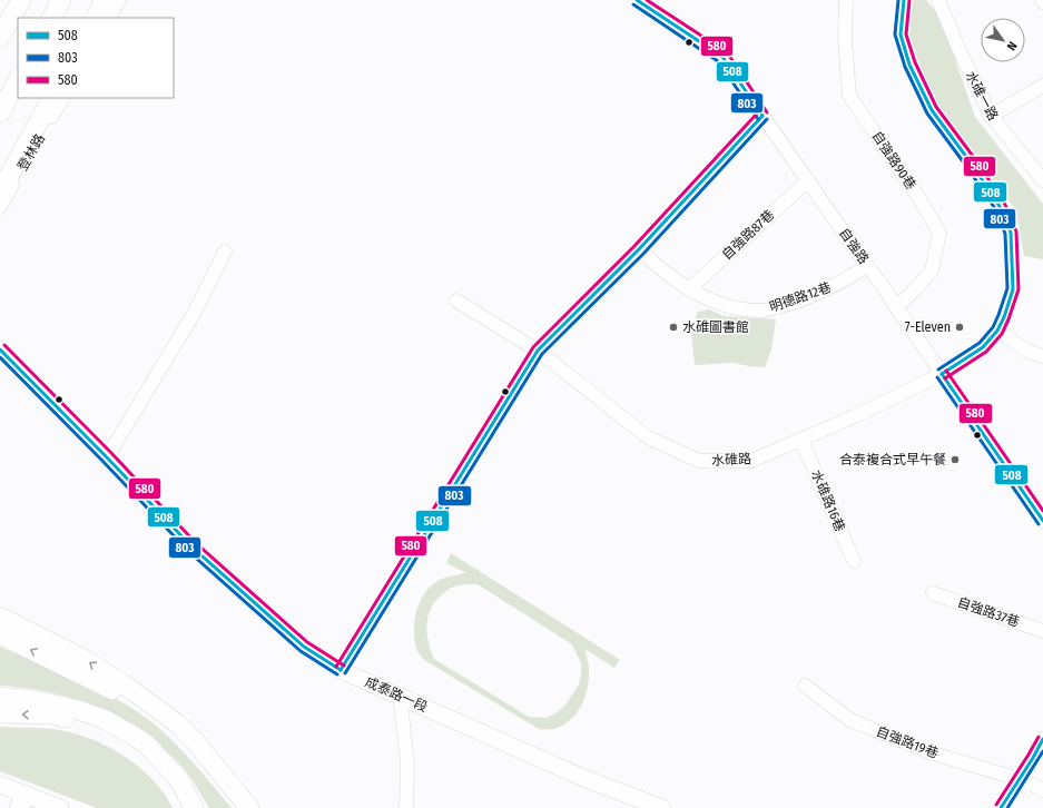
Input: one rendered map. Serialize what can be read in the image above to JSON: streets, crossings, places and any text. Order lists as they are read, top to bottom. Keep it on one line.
{"streets":{"main road":["成泰路一段"],"street":["水碓一路","登林路","自強路90巷","自強路87巷","自強路","明德路12巷","水碓路","水碓路16巷","自強路37巷","自強路19巷"]},"crossings":[["自強路90巷","自強路"],["自強路87巷","自強路"],["自強路87巷","明德路12巷"],["自強路","明德路12巷"],["自強路","水碓路"],["水碓路","水碓路16巷"]],"places":["水碓圖書館","7-Eleven","合泰複合式早午餐"],"lines":["transit line 508","transit line 803","transit line 580"],"legend":["508","803","580"],"north":"bottom right"}
